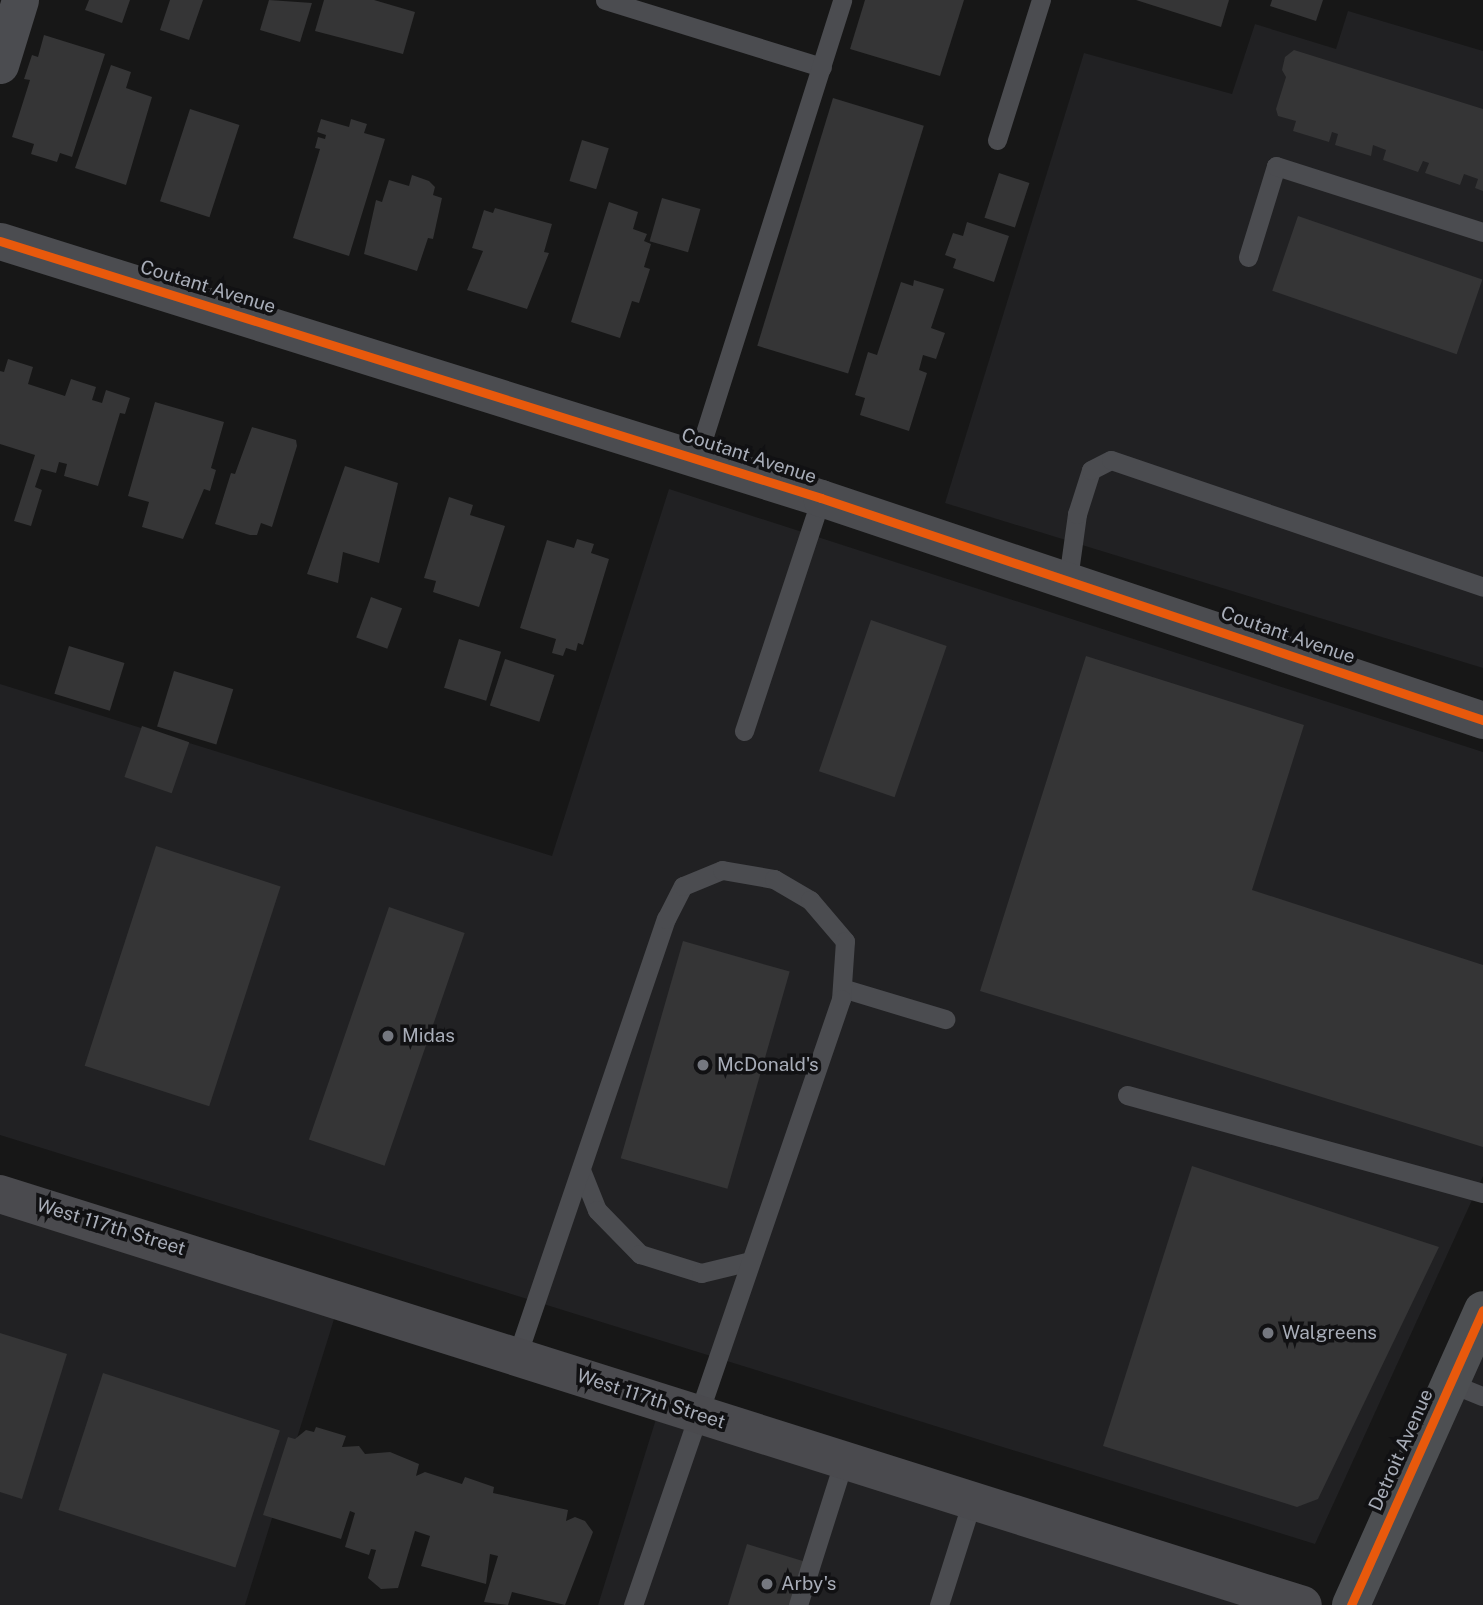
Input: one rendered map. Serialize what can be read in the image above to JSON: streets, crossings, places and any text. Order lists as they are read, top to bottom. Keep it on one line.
{"streets":{"main road":["West 117th Street","Detroit Avenue"],"street":["Coutant Avenue"]},"places":["Midas","McDonald's","Walgreens","Arby's"]}
